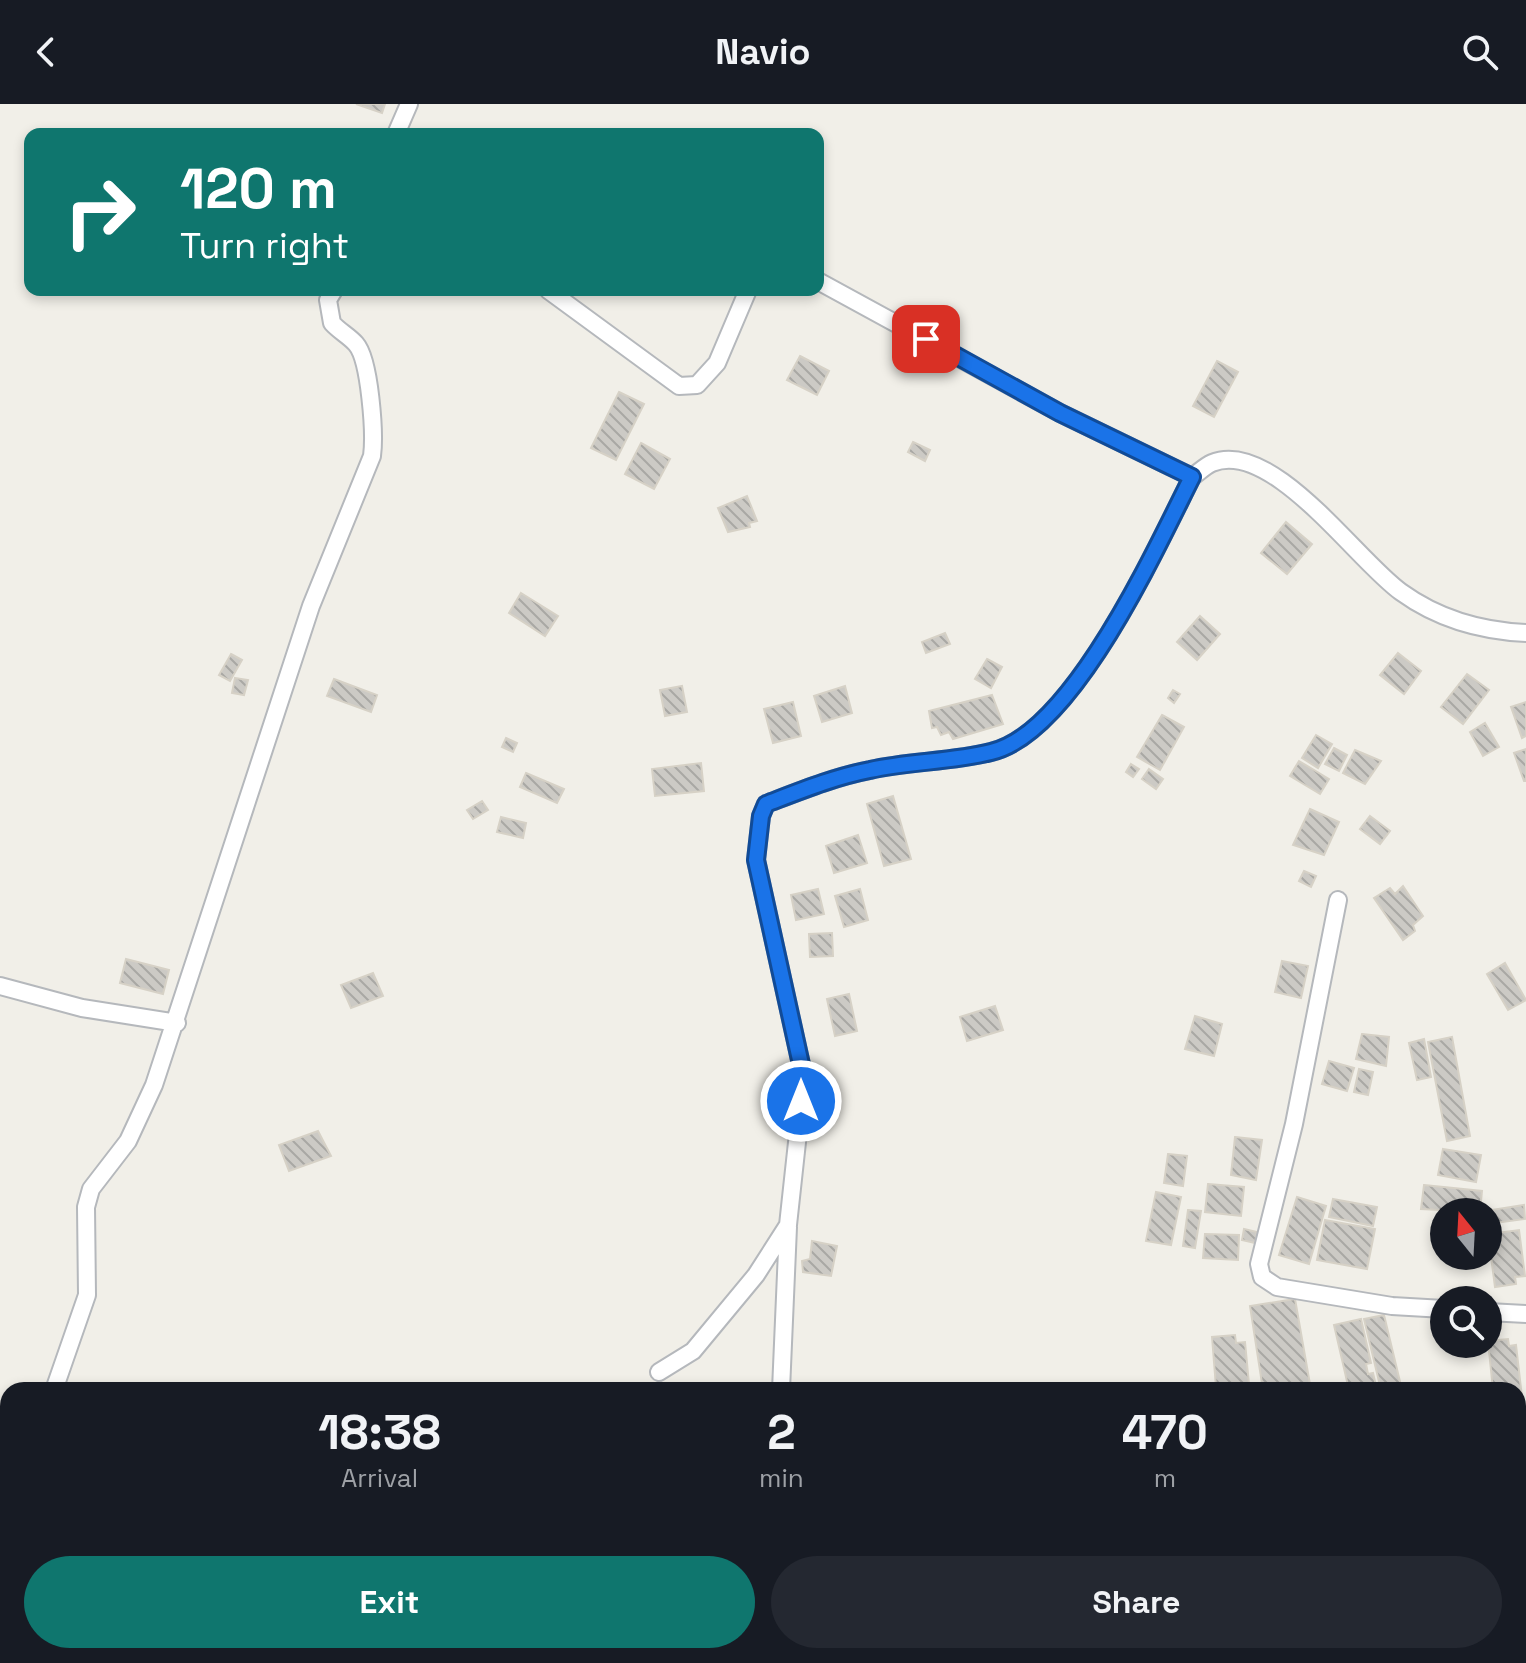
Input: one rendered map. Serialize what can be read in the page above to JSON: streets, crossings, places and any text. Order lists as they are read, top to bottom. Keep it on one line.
{"north":"top","page":{"header":"Navio","turn":["120 m","Turn right"],"eta":["18:38","Arrival","2","min","470","m"],"buttons":["Exit","Share"]}}
